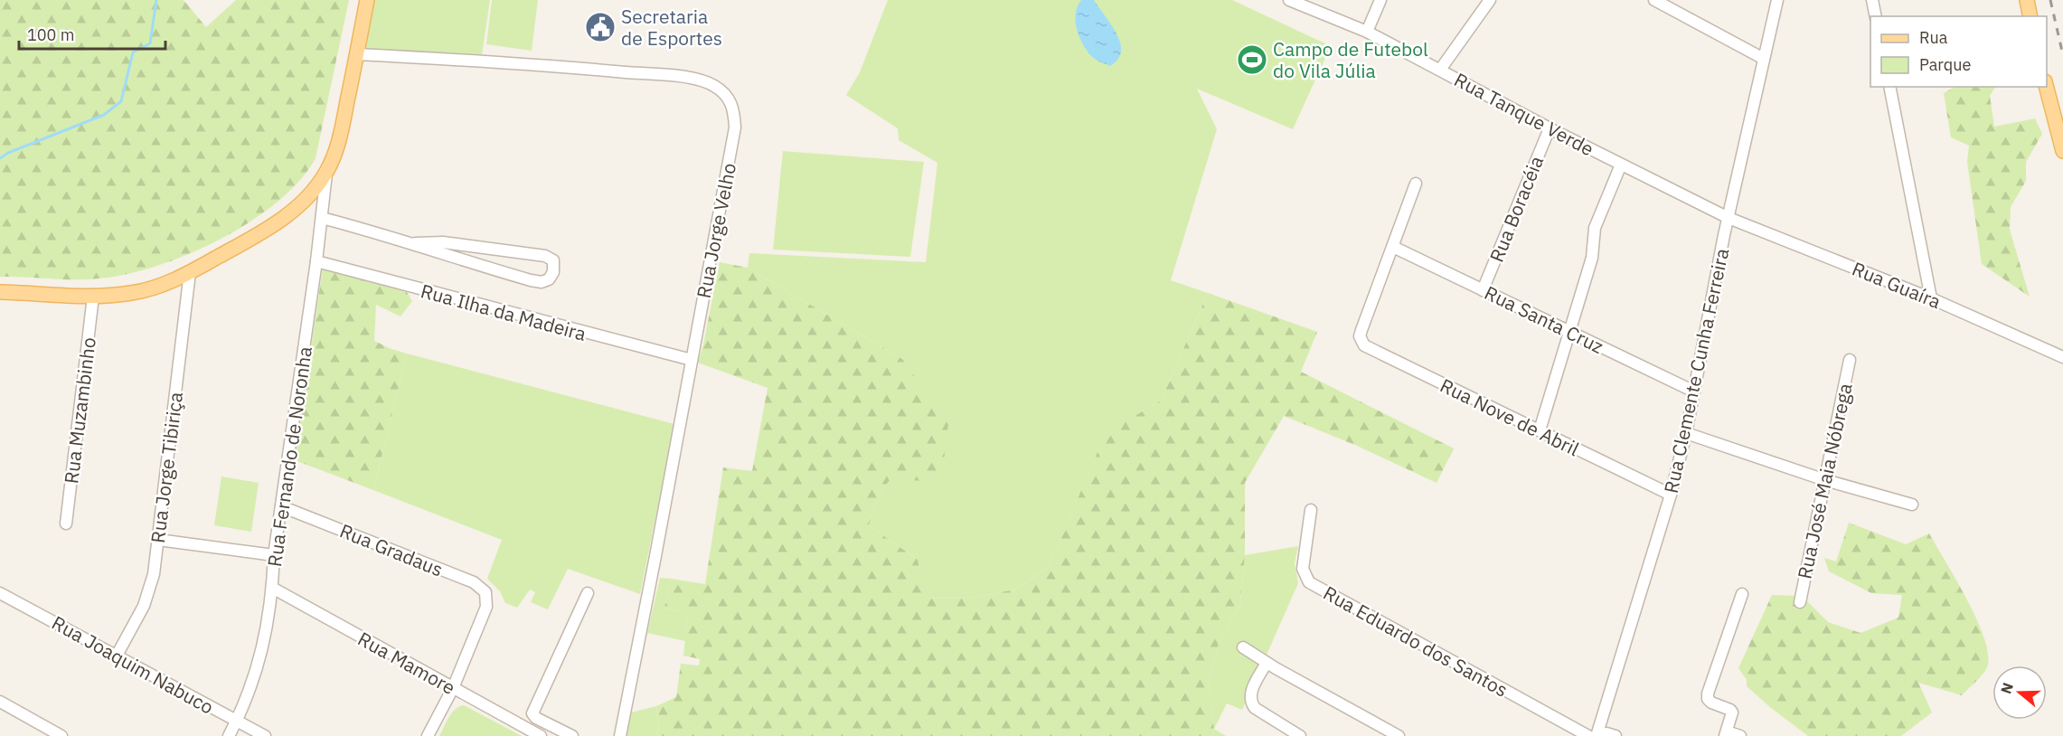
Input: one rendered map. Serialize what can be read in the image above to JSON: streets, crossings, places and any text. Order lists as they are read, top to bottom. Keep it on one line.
{"streets":{"street":["Rua Tanque Verde","Rua Boracéia","Rua Jorge Velho","Rua Guaíra","Rua Ilha da Madeira","Rua Santa Cruz","Rua Clemente Cunha Ferreira","Rua Muzambinho","Rua Nove de Abril","Rua Fernando de Noronha","Rua Jorge Tibiriça","Rua José Maia Nóbrega","Rua Gradaus","Rua Eduardo dos Santos","Rua Mamore","Rua Joaquim Nabuco"]},"crossings":[["Rua Tanque Verde","Rua Boracéia"],["Rua Tanque Verde","Rua Guaíra"],["Rua Tanque Verde","Rua Clemente Cunha Ferreira"],["Rua Boracéia","Rua Santa Cruz"],["Rua Jorge Velho","Rua Ilha da Madeira"],["Rua Guaíra","Rua Clemente Cunha Ferreira"],["Rua Ilha da Madeira","Rua Fernando de Noronha"],["Rua Santa Cruz","Rua Clemente Cunha Ferreira"],["Rua Santa Cruz","Rua Nove de Abril"],["Rua Clemente Cunha Ferreira","Rua Nove de Abril"],["Rua Fernando de Noronha","Rua Gradaus"],["Rua Fernando de Noronha","Rua Mamore"],["Rua Fernando de Noronha","Rua Joaquim Nabuco"],["Rua Jorge Tibiriça","Rua Joaquim Nabuco"],["Rua Gradaus","Rua Mamore"]],"places":{"public building":["Secretaria de Esportes"],"sports":["Campo de Futebol do Vila Júlia"]},"legend":["Rua","Parque"],"scale_bar":"100 m","north":"left"}
